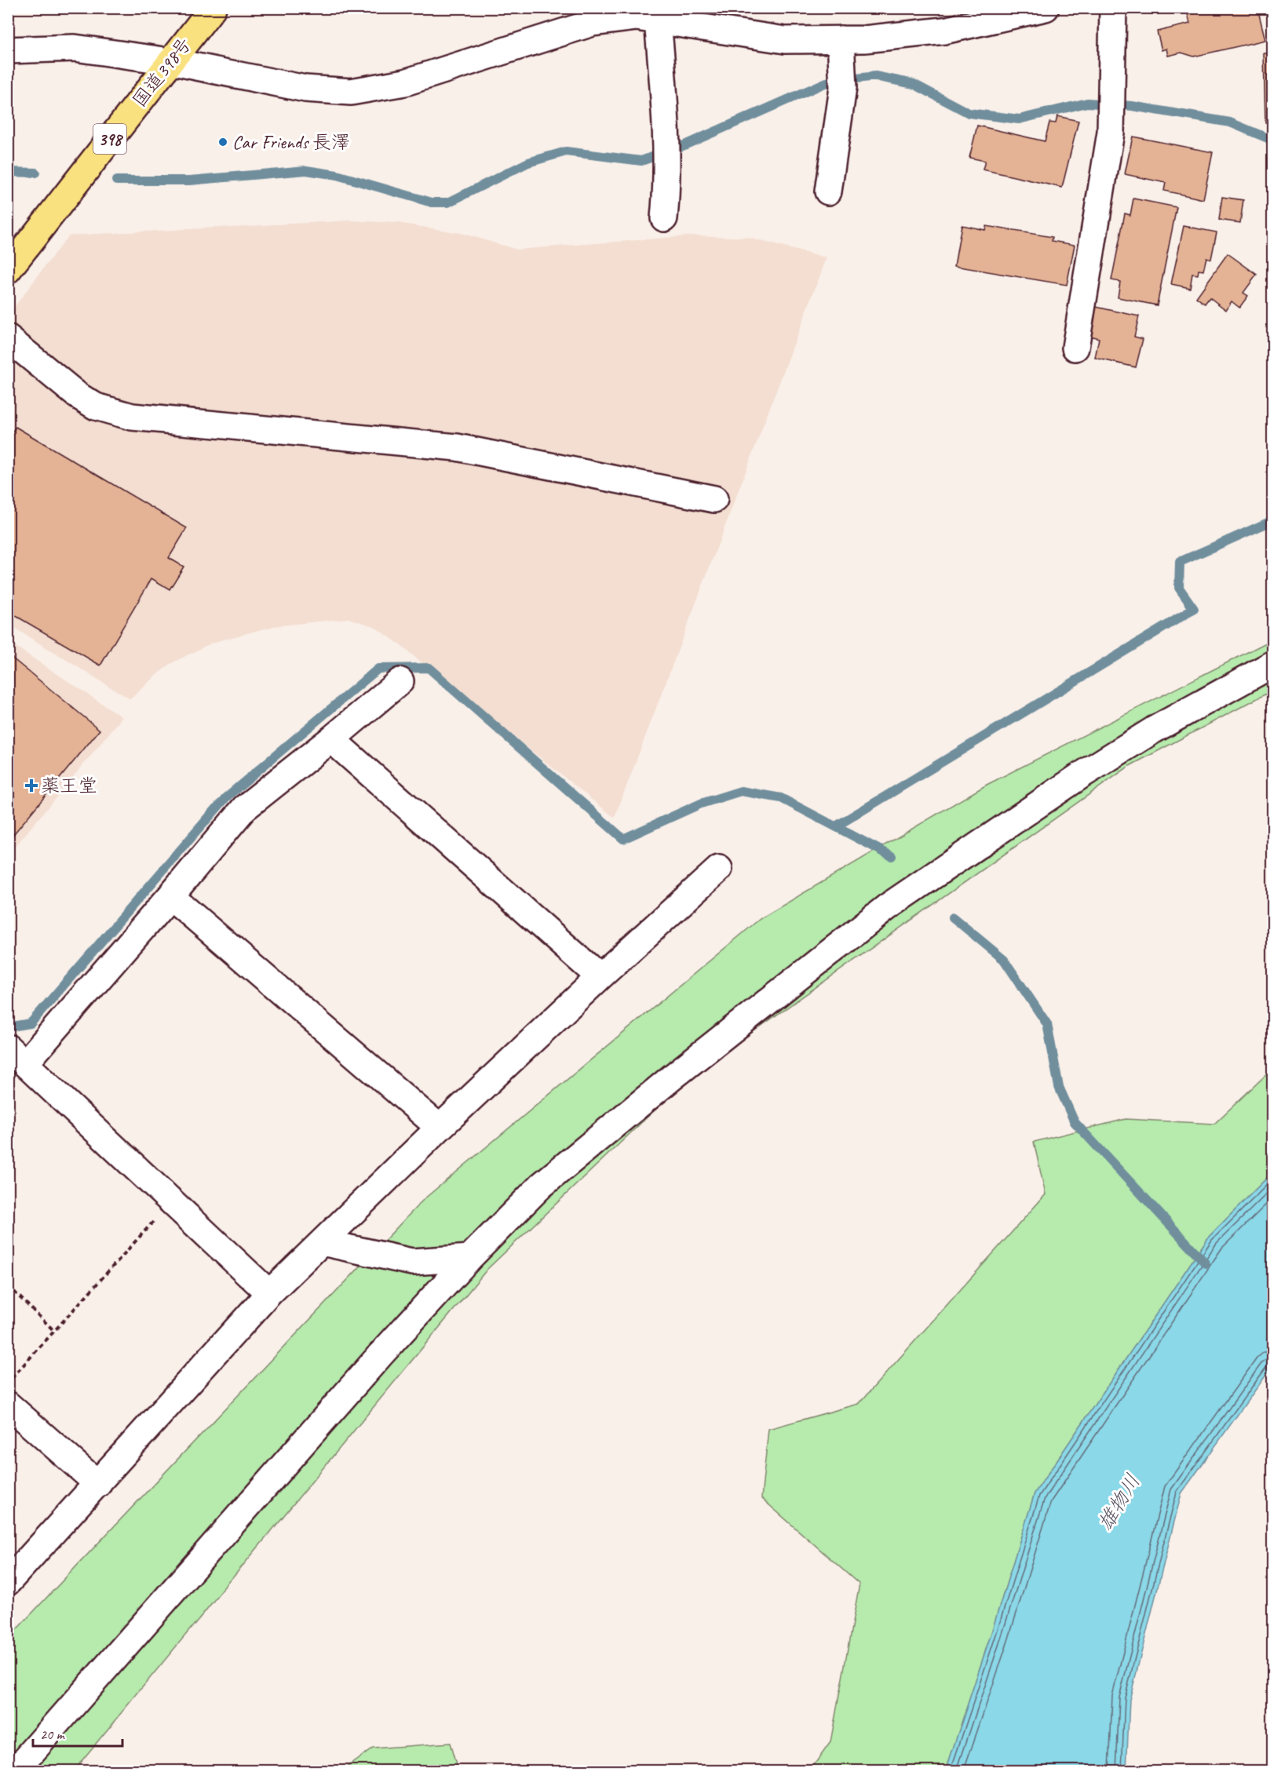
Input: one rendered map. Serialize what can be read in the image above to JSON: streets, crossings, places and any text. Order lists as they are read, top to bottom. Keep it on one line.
{"streets":{"highway":["国道398号","398"]},"water":["雄物川"],"places":{"other":["Car Friends 長澤"],"health":["薬王堂"]},"scale_bar":"20 m"}
